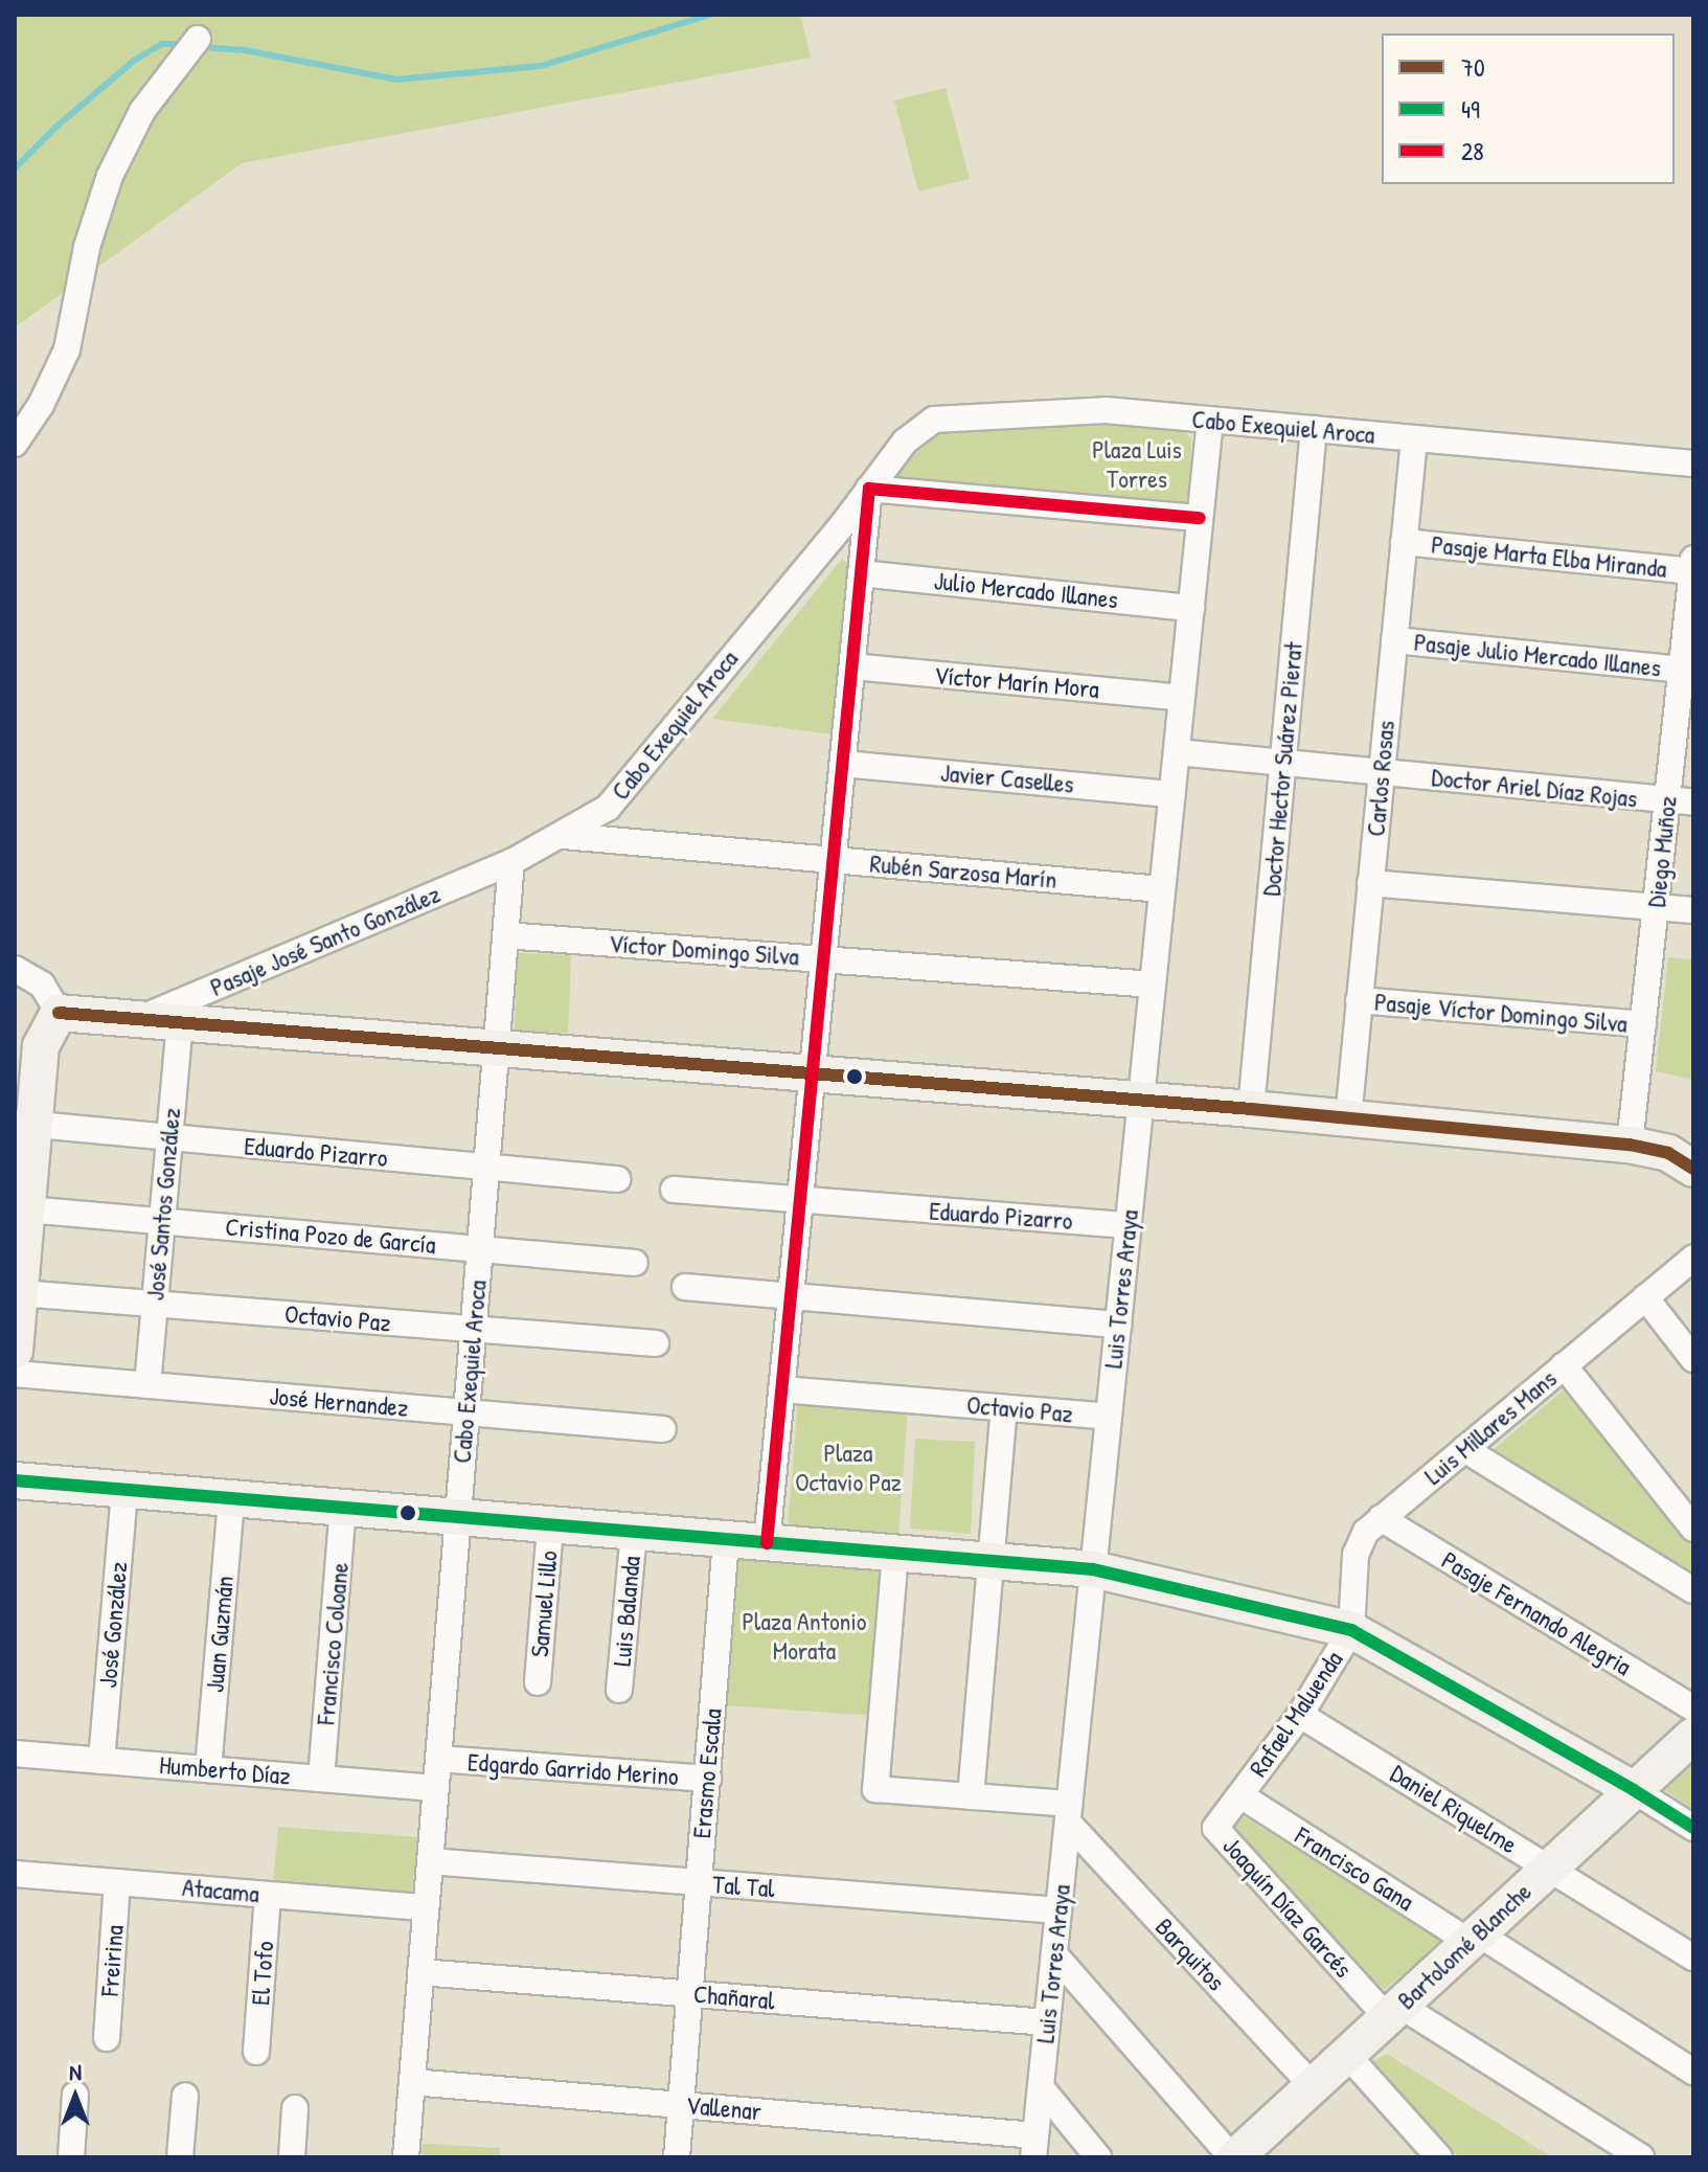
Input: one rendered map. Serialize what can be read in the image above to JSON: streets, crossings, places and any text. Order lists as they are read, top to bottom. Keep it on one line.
{"streets":{"street":["Cabo Exequiel Aroca","Pasaje Marta Elba Miranda","Julio Mercado Illanes","Pasaje Julio Mercado Illanes","Víctor Marín Mora","Doctor Hector Suárez Pierat","Javier Caselles","Carlos Rosas","Doctor Ariel Díaz Rojas","Diego Muñoz","Rubén Sarzosa Marín","Pasaje José Santo González","Víctor Domingo Silva","Pasaje Víctor Domingo Silva","Eduardo Pizarro","José Santos González","Cristina Pozo de García","Luis Torres Araya","Octavio Paz","José Hernandez","Luis Millares Mans","Samuel Lillo","Luis Balanda","Pasaje Fernando Alegria","José González","Juan Guzmán","Francisco Coloane","Rafael Maluenda","Edgardo Garrido Merino","Humberto Díaz","Erasmo Escala","Daniel Riquelme","Francisco Gana","Tal Tal","Atacama","Joaquín Díaz Garcés","Bartolomé Blanche","Barquitos","Freirina","El Tofo","Chañaral","Vallenar"]},"crossings":[["Cabo Exequiel Aroca","Doctor Hector Suárez Pierat"],["Cabo Exequiel Aroca","Carlos Rosas"],["Cabo Exequiel Aroca","Rubén Sarzosa Marín"],["Cabo Exequiel Aroca","Pasaje José Santo González"],["Cabo Exequiel Aroca","Víctor Domingo Silva"],["Cabo Exequiel Aroca","Eduardo Pizarro"],["Cabo Exequiel Aroca","Cristina Pozo de García"],["Cabo Exequiel Aroca","Luis Torres Araya"],["Cabo Exequiel Aroca","Octavio Paz"],["Cabo Exequiel Aroca","José Hernandez"],["Cabo Exequiel Aroca","Edgardo Garrido Merino"],["Cabo Exequiel Aroca","Humberto Díaz"],["Cabo Exequiel Aroca","Tal Tal"],["Cabo Exequiel Aroca","Atacama"],["Cabo Exequiel Aroca","Chañaral"],["Cabo Exequiel Aroca","Vallenar"],["Pasaje Marta Elba Miranda","Carlos Rosas"],["Pasaje Marta Elba Miranda","Diego Muñoz"],["Julio Mercado Illanes","Luis Torres Araya"],["Pasaje Julio Mercado Illanes","Carlos Rosas"],["Pasaje Julio Mercado Illanes","Diego Muñoz"],["Víctor Marín Mora","Luis Torres Araya"],["Doctor Hector Suárez Pierat","Doctor Ariel Díaz Rojas"],["Javier Caselles","Luis Torres Araya"],["Carlos Rosas","Doctor Ariel Díaz Rojas"],["Carlos Rosas","Pasaje Víctor Domingo Silva"],["Doctor Ariel Díaz Rojas","Diego Muñoz"],["Doctor Ariel Díaz Rojas","Luis Torres Araya"],["Diego Muñoz","Pasaje Víctor Domingo Silva"],["Rubén Sarzosa Marín","Luis Torres Araya"],["Víctor Domingo Silva","Luis Torres Araya"],["Eduardo Pizarro","José Santos González"],["Eduardo Pizarro","Luis Torres Araya"],["José Santos González","Cristina Pozo de García"],["José Santos González","Octavio Paz"],["José Santos González","José Hernandez"],["Luis Torres Araya","Octavio Paz"],["Luis Torres Araya","Tal Tal"],["Luis Torres Araya","Barquitos"],["Luis Torres Araya","Chañaral"],["Luis Torres Araya","Vallenar"],["Luis Millares Mans","Pasaje Fernando Alegria"],["Luis Millares Mans","Rafael Maluenda"],["José González","Humberto Díaz"],["Juan Guzmán","Humberto Díaz"],["Francisco Coloane","Humberto Díaz"],["Rafael Maluenda","Daniel Riquelme"],["Rafael Maluenda","Francisco Gana"],["Rafael Maluenda","Joaquín Díaz Garcés"],["Edgardo Garrido Merino","Erasmo Escala"],["Erasmo Escala","Tal Tal"],["Erasmo Escala","Chañaral"],["Erasmo Escala","Vallenar"],["Daniel Riquelme","Bartolomé Blanche"],["Francisco Gana","Joaquín Díaz Garcés"],["Francisco Gana","Bartolomé Blanche"],["Atacama","Freirina"],["Atacama","El Tofo"],["Joaquín Díaz Garcés","Bartolomé Blanche"],["Bartolomé Blanche","Barquitos"]],"parks":["Plaza Luis Torres","Plaza Octavio Paz","Plaza Antonio Morata"],"lines":["transit line 28","transit line 70","transit line 49"],"legend":["70","49","28"],"north":"top"}
